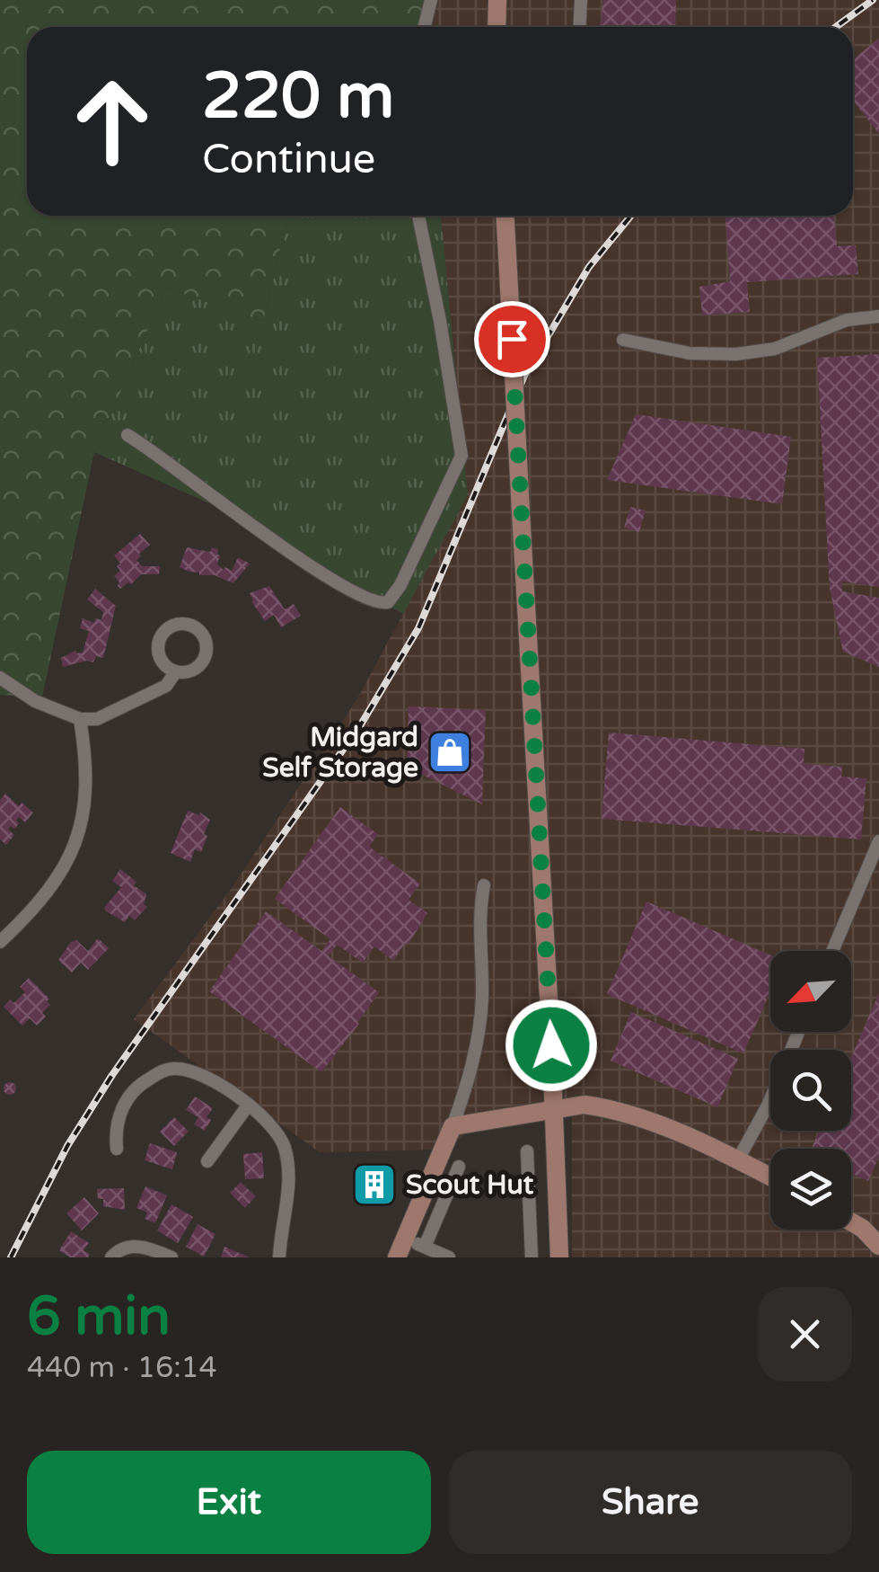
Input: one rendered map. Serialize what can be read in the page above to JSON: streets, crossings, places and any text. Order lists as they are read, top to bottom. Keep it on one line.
{"places":{"shop":["Midgard Self Storage"],"building":["Scout Hut"]},"north":"bottom left","page":{"turn":["220 m","Continue"],"heading":["6 min","440 m · 16:14"],"buttons":["Exit","Share"]}}
